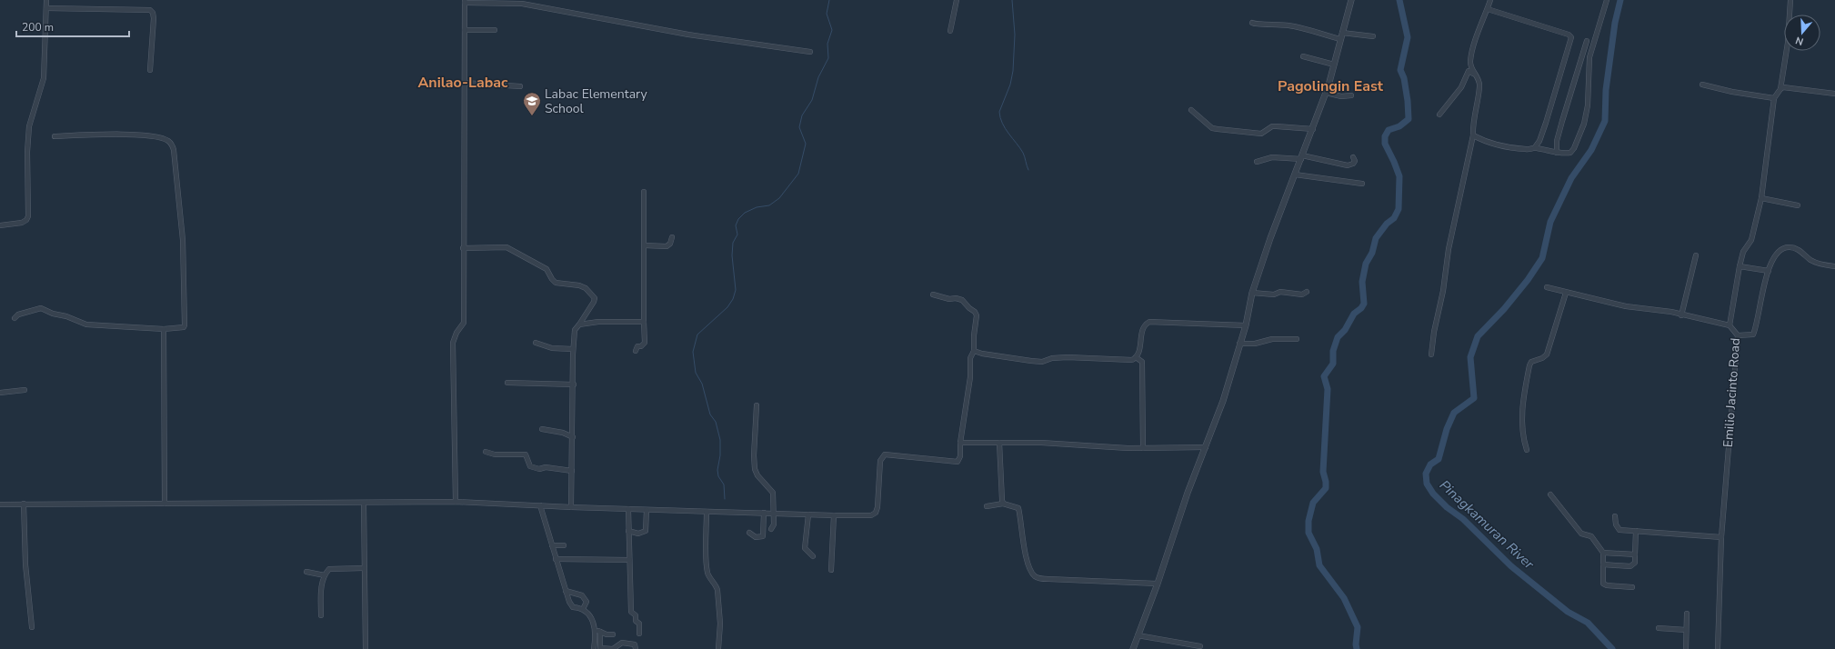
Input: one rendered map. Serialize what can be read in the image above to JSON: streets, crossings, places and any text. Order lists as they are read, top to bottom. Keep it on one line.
{"streets":{"street":["Emilio Jacinto Road"]},"districts":["Anilao-Labac","Pagolingin East"],"water":["Pinagkamuran River"],"places":{"school or university":["Labac Elementary School"]},"scale_bar":"200 m","north":"bottom"}
